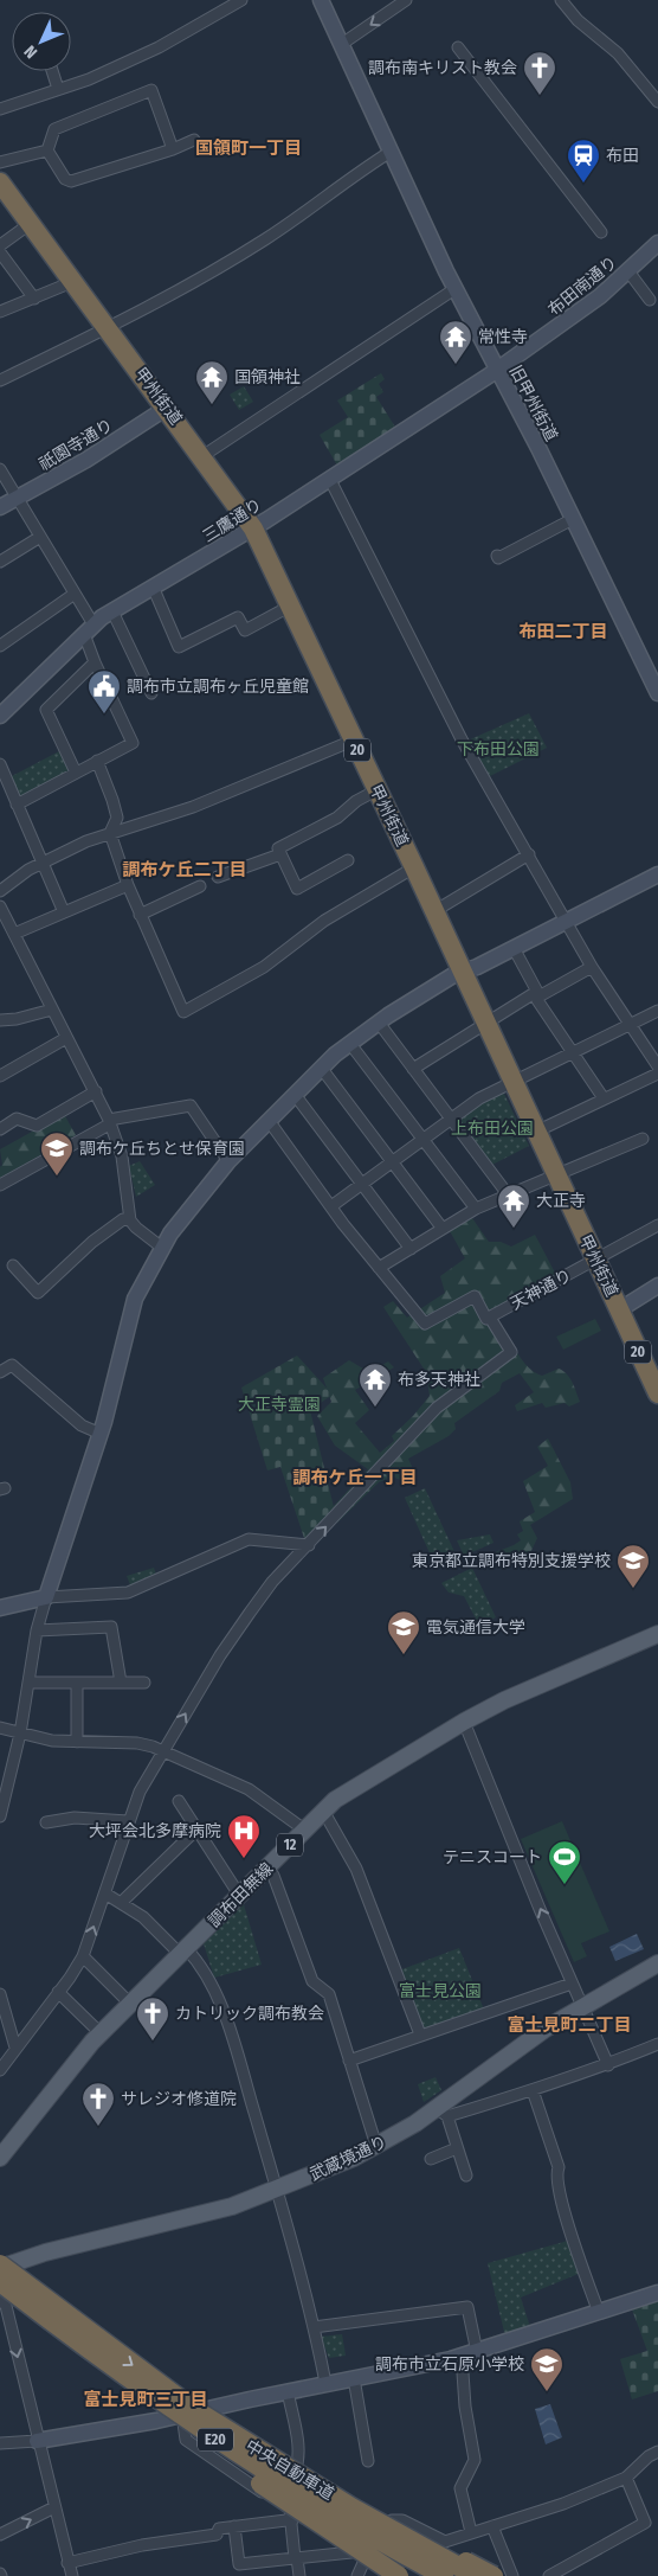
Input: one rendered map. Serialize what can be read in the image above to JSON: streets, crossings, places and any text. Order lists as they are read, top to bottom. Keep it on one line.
{"streets":{"highway":["甲州街道","20","E20","中央自動車道"],"main road":["12","調布田無線","武蔵境通り"],"street":["布田南通り","旧甲州街道","祇園寺通り","三鷹通り","天神通り"]},"crossings":[["布田南通り","旧甲州街道"],["布田南通り","三鷹通り"],["甲州街道","祇園寺通り"],["甲州街道","三鷹通り"],["甲州街道","天神通り"],["旧甲州街道","三鷹通り"],["武蔵境通り","中央自動車道"]],"districts":["国領町一丁目","布田二丁目","調布ケ丘二丁目","調布ケ丘一丁目","富士見町二丁目","富士見町三丁目"],"parks":["下布田公園","上布田公園","大正寺霊園","富士見公園"],"places":{"church":["調布南キリスト教会","カトリック調布教会","サレジオ修道院"],"station":["布田"],"temple":["常性寺","国領神社","大正寺","布多天神社"],"public building":["調布市立調布ヶ丘児童館"],"school or university":["調布ケ丘ちとせ保育園","東京都立調布特別支援学校","電気通信大学","調布市立石原小学校"],"hospital":["大坪会北多摩病院"],"sports":["テニスコート"]},"north":"bottom left"}
